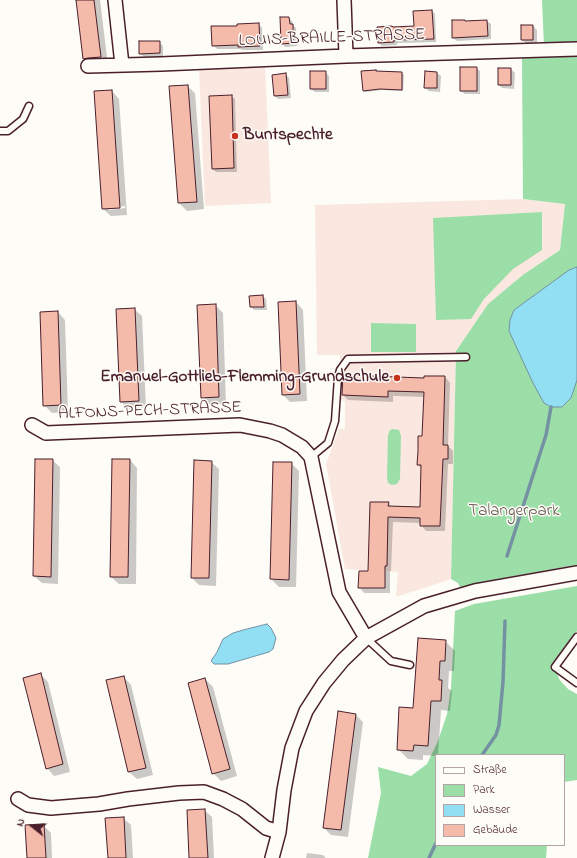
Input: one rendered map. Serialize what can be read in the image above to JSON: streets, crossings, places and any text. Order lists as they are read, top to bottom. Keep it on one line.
{"streets":{"street":["LOUIS-BRAILLE-STRASSE","ALFONS-PECH-STRASSE"]},"parks":["Talangerpark"],"places":["Buntspechte","Emanuel-Gottlieb-Flemming-Grundschule"],"legend":["Straße","Park","Wasser","Gebäude"],"north":"left"}
